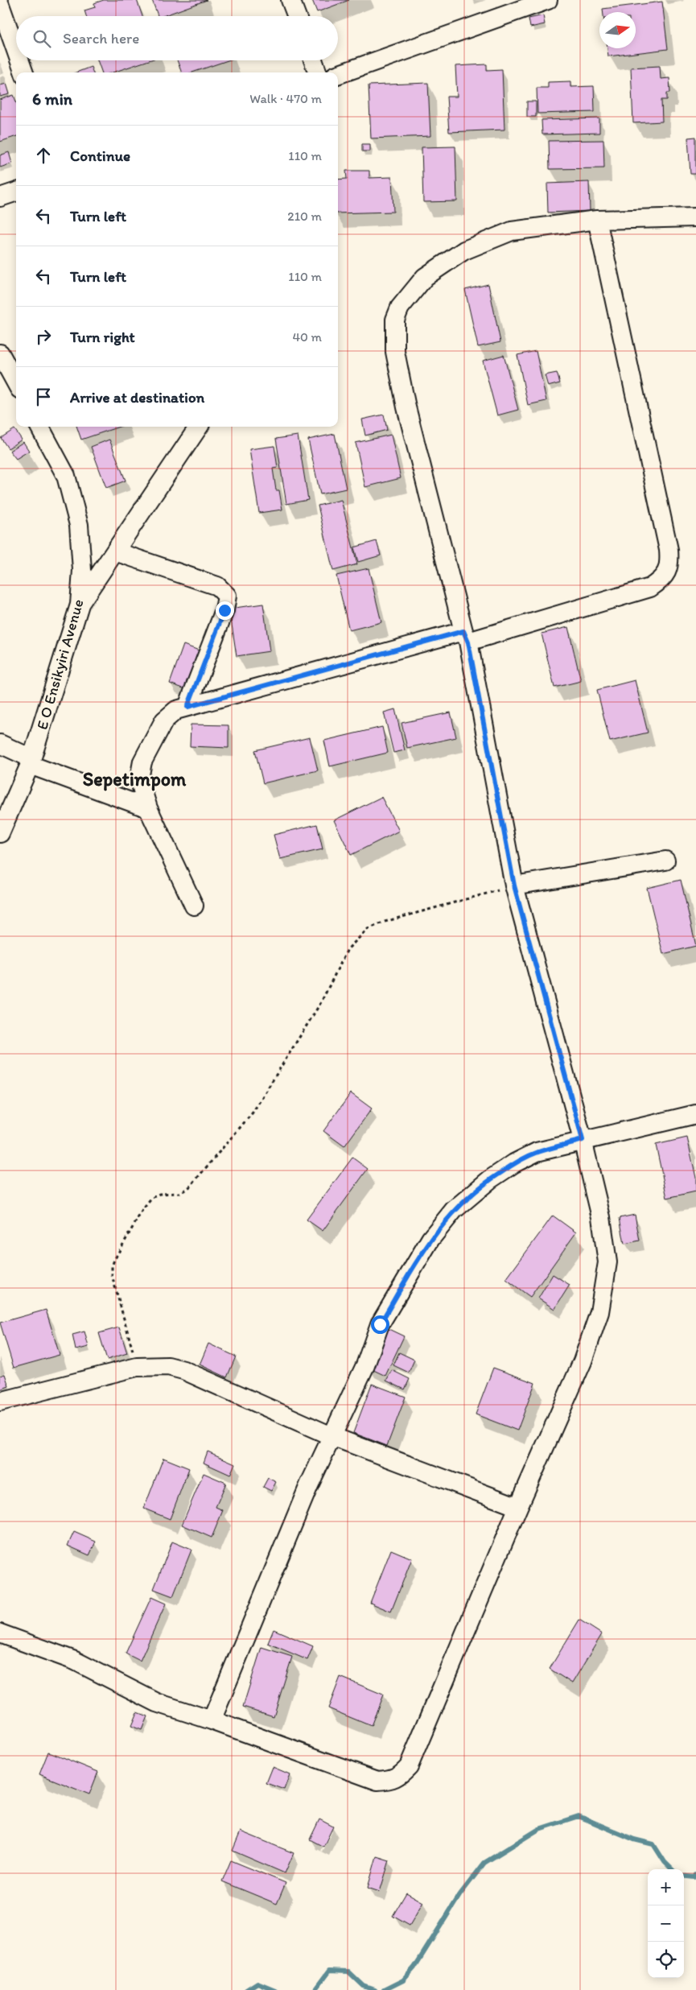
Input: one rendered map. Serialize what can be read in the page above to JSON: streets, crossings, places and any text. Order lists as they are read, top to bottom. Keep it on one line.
{"streets":{"street":["E O Ensikyiri Avenue"]},"districts":["Sepetimpom"],"north":"right","page":{"search":"Search here","heading":["6 min","Walk · 470 m"],"list":[["Continue","110 m"],["Turn left","210 m"],["Turn left","110 m"],["Turn right","40 m"],"Arrive at destination"],"map_buttons":["+","−"]}}
